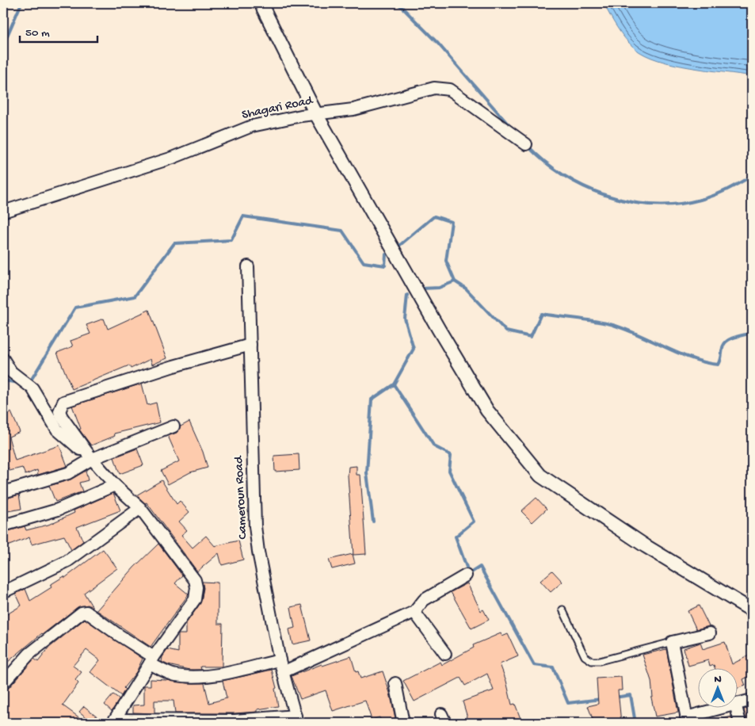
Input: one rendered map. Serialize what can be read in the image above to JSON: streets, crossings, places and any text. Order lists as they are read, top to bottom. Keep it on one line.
{"streets":{"street":["Shagari Road","Cameroun Road"]},"scale_bar":"50 m","north":"top"}
